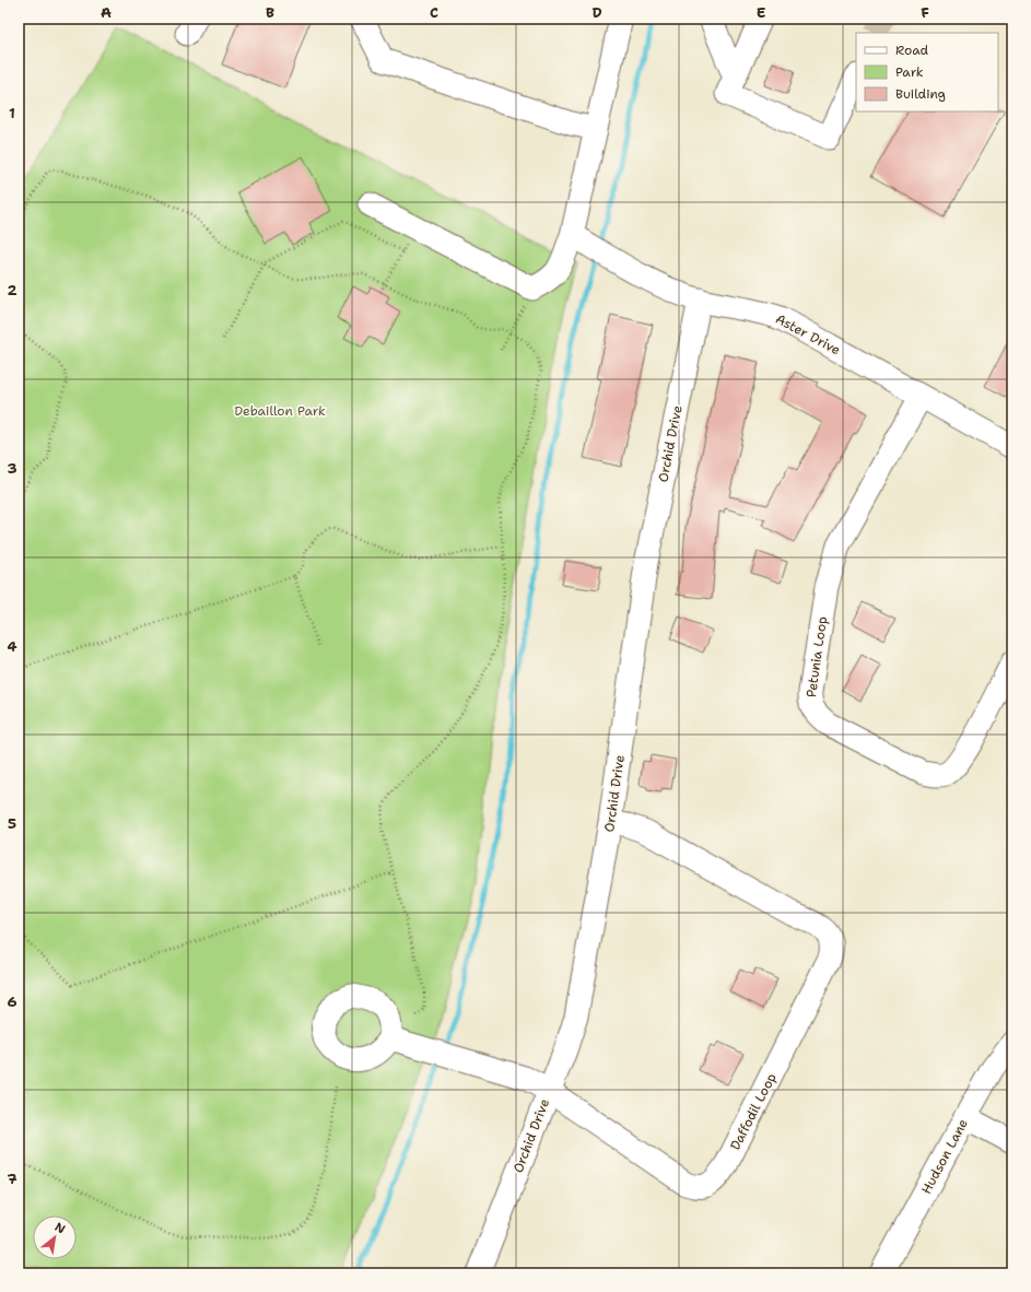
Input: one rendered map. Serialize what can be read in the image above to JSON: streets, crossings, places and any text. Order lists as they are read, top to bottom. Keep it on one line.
{"streets":{"street":["Aster Drive","Orchid Drive","Petunia Loop","Daffodil Loop","Hudson Lane"]},"crossings":[["Aster Drive","Orchid Drive"],["Aster Drive","Petunia Loop"],["Orchid Drive","Daffodil Loop"]],"parks":["Debaillon Park"],"legend":["Road","Park","Building"],"north":"top right","grid":{"columns":["A","B","C","D","E","F"],"rows":["1","2","3","4","5","6","7"]}}
